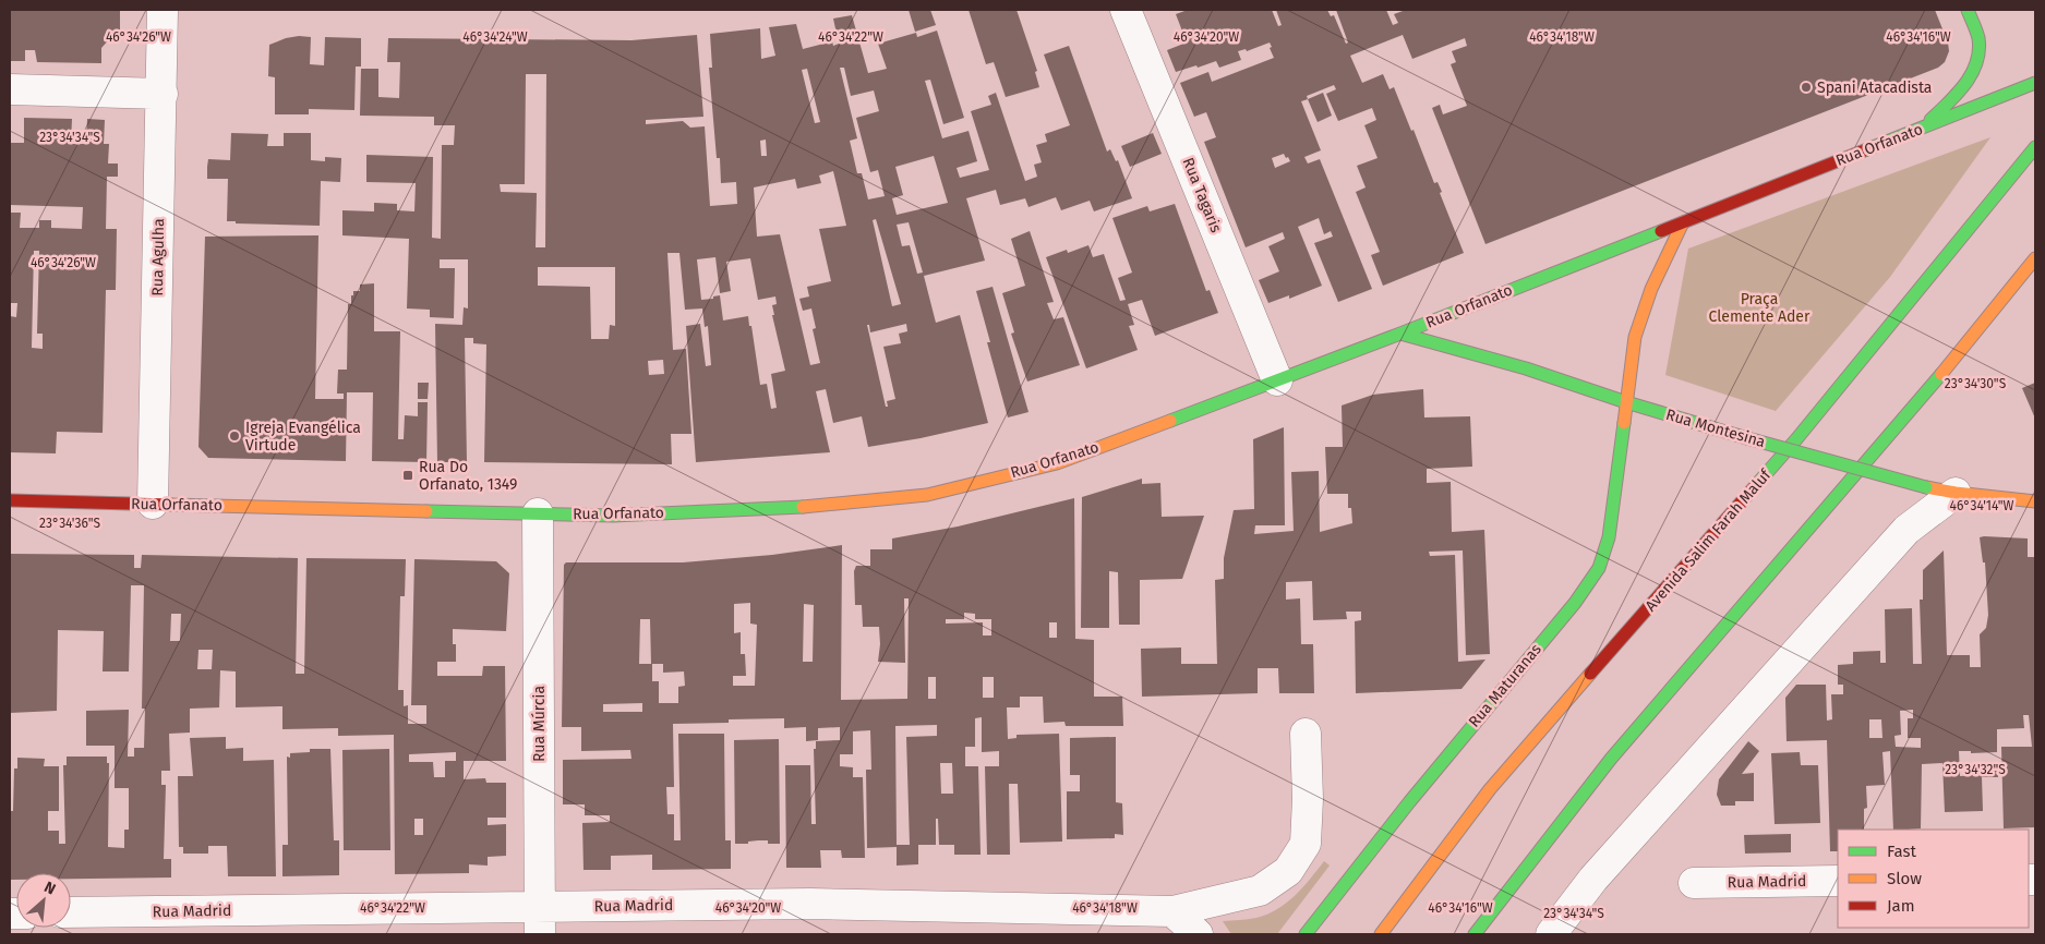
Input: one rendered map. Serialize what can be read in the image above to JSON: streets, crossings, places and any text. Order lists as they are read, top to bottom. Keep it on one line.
{"streets":{"main road":["Rua Orfanato","Rua Montesina","Avenida Salim Farah Maluf","Rua Maturanas"],"street":["Rua Tagaris","Rua Agulha","Rua Múrcia","Rua Madrid"]},"crossings":[["Rua Orfanato","Rua Tagaris"],["Rua Orfanato","Rua Agulha"],["Rua Orfanato","Rua Montesina"],["Rua Orfanato","Rua Múrcia"],["Rua Montesina","Rua Maturanas"],["Rua Múrcia","Rua Madrid"]],"parks":["Praça Clemente Ader"],"places":{"other":["Spani Atacadista","Igreja Evangélica Virtude"],"transit":["Rua Do Orfanato, 1349"]},"legend":["Fast","Slow","Jam"],"north":"top right","coordinates":["46°34'26\"W","46°34'24\"W","46°34'22\"W","46°34'20\"W","46°34'18\"W","46°34'16\"W","23°34'34\"S","23°34'30\"S","46°34'14\"W","23°34'36\"S","23°34'32\"S"]}
